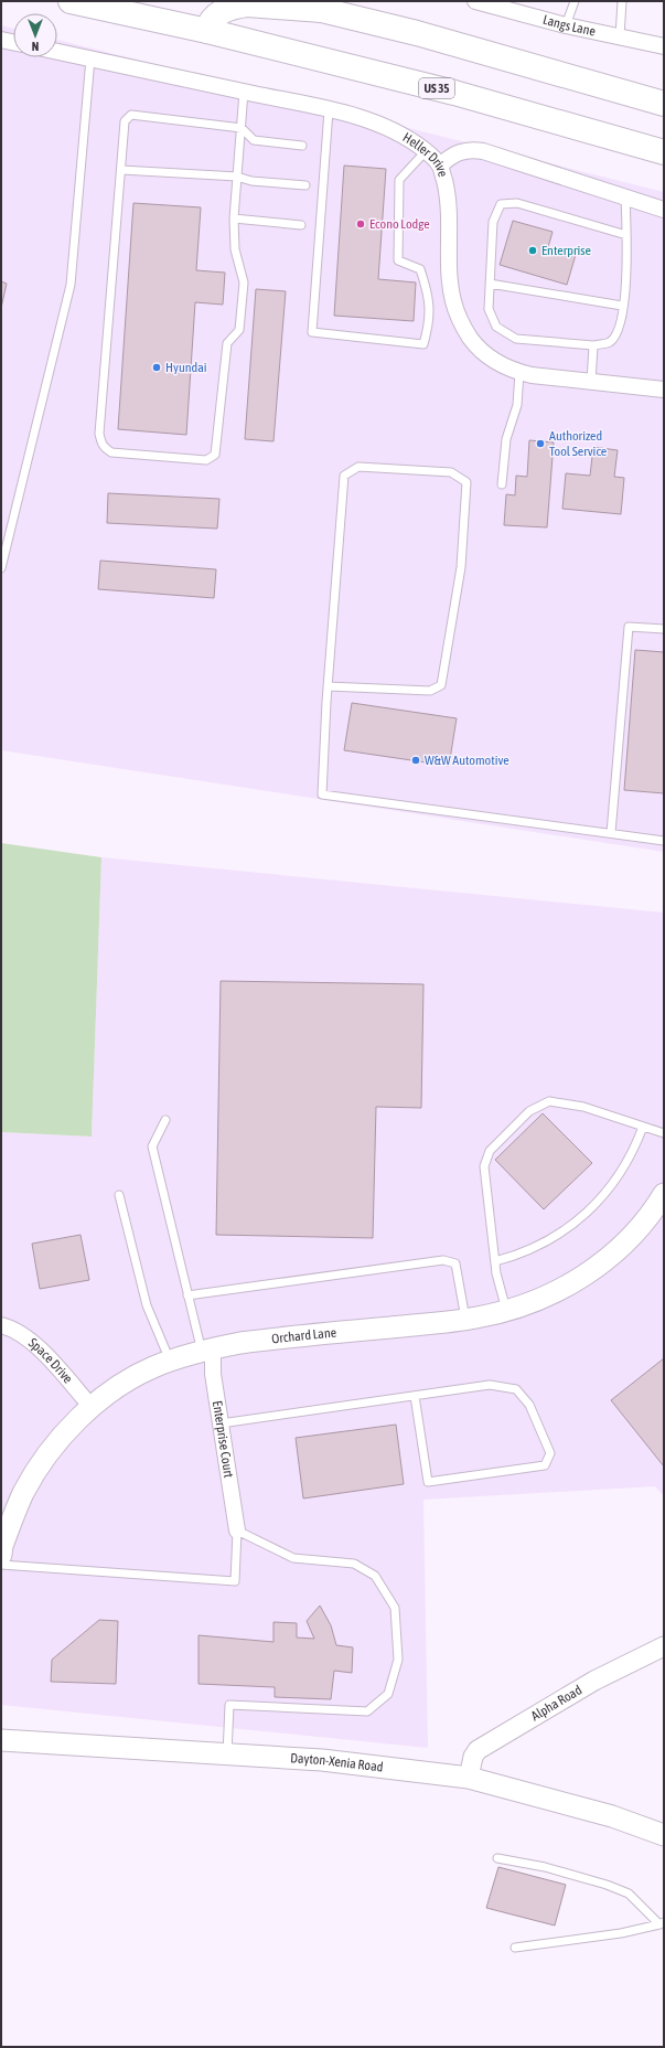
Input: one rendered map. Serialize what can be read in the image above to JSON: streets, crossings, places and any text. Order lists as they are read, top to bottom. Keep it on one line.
{"streets":{"highway":["US 35"],"main road":["Orchard Lane","Dayton-Xenia Road"],"street":["Langs Lane","Heller Drive","Space Drive","Enterprise Court","Alpha Road"]},"crossings":[["Orchard Lane","Space Drive"],["Orchard Lane","Enterprise Court"],["Alpha Road","Dayton-Xenia Road"]],"places":["Econo Lodge","Enterprise","Hyundai","Authorized Tool Service","W&W Automotive"],"north":"bottom"}
